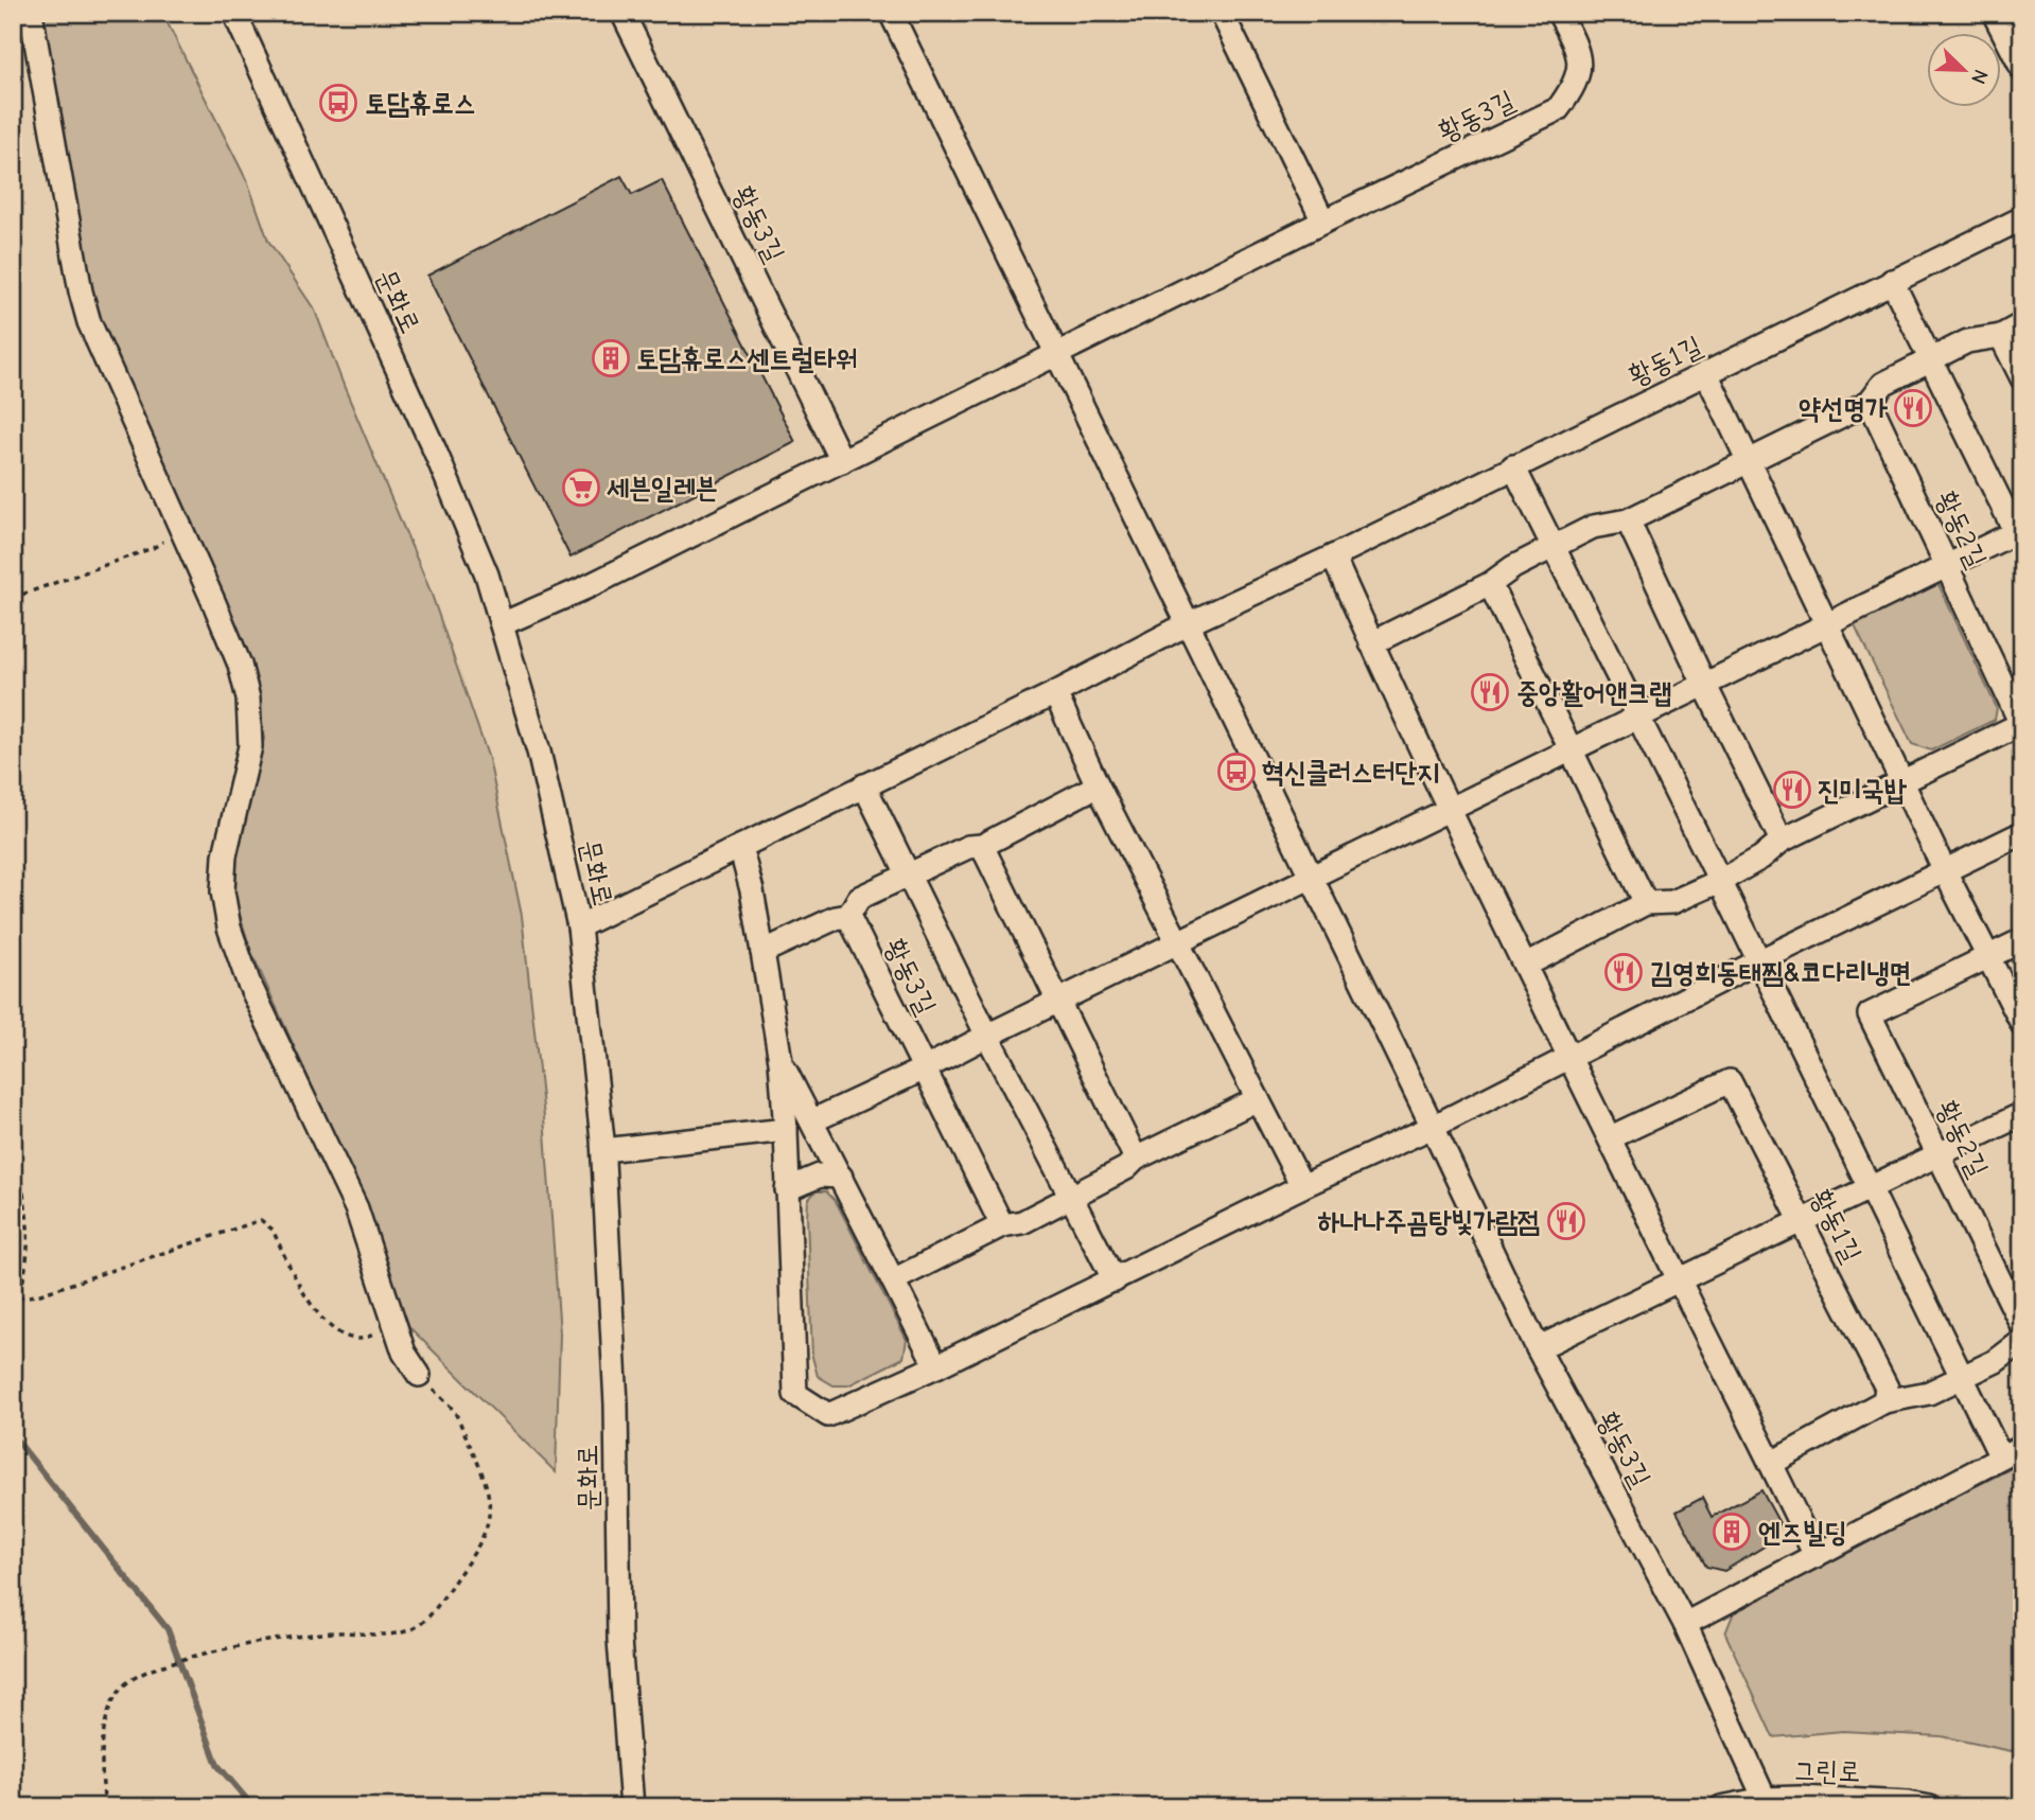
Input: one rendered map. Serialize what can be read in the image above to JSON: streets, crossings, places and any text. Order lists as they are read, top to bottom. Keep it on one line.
{"streets":{"street":["황동3길","문화로","황동1길","황동2길","그린로"]},"crossings":[["황동3길","문화로"],["황동3길","황동1길"],["황동3길","그린로"]],"places":{"bus stop":["토담휴로스","혁신클러스터단지"],"building":["토담휴로스센트럴타워","엔즈빌딩"],"restaurant":["약선명가","중앙활어앤크랩","진미국밥","김영희동태찜&코다리냉면","하나나주곰탕빛가람점"],"supermarket":["세븐일레븐"]},"north":"bottom right"}
